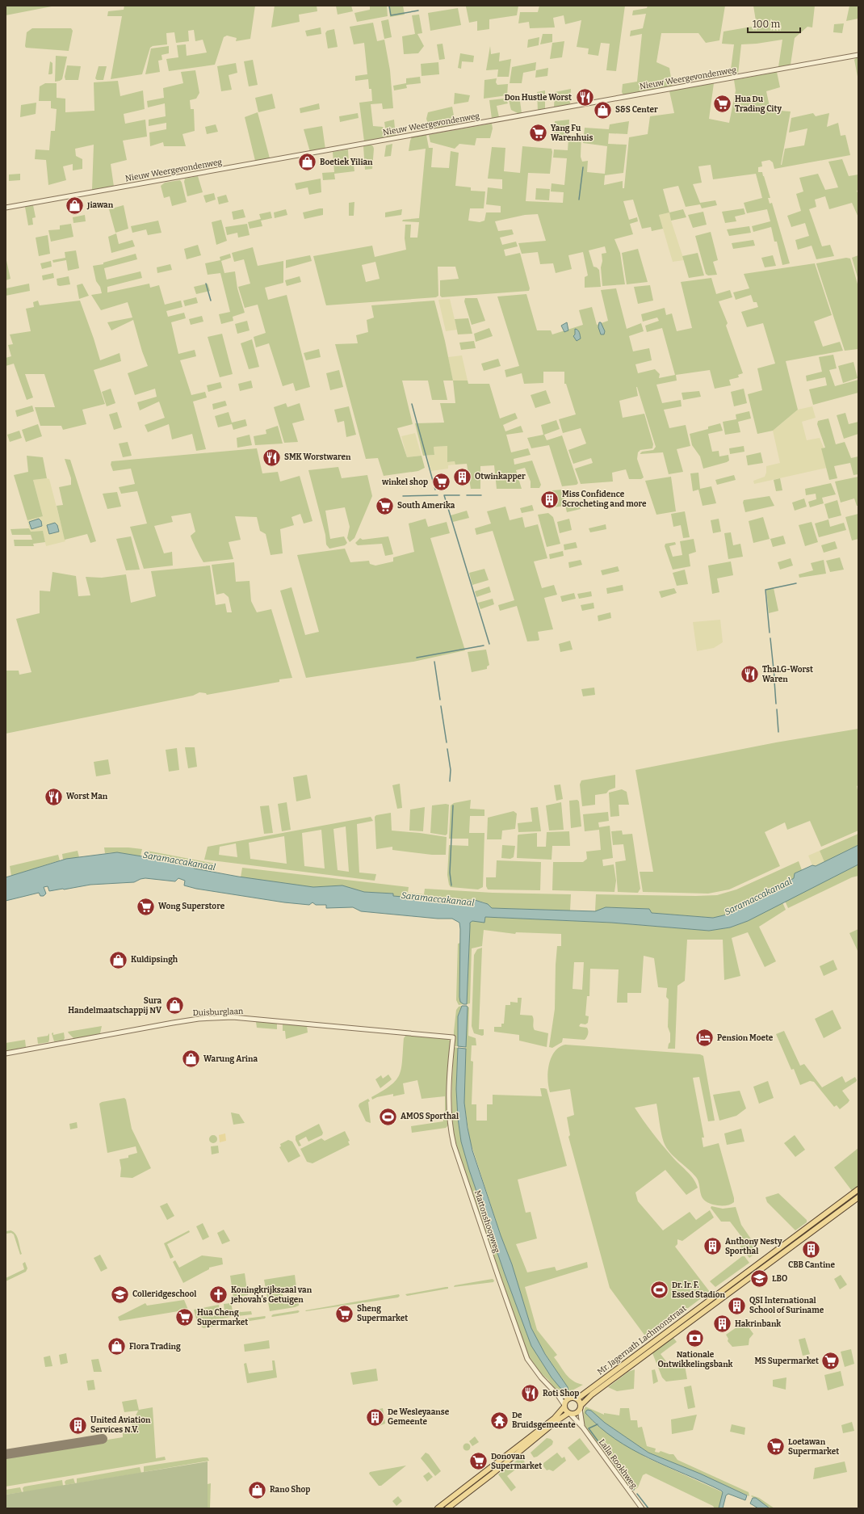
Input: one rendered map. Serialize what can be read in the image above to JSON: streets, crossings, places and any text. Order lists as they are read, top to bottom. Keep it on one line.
{"streets":{"main road":["Mr. Jagernath Lachmonstraat"],"street":["Nieuw Weergevondenweg","Duisburglaan","Mattonshoopweg","Lalla Rookhweg"]},"crossings":[["Duisburglaan","Mattonshoopweg"],["Mattonshoopweg","Mr. Jagernath Lachmonstraat"],["Mattonshoopweg","Lalla Rookhweg"],["Mr. Jagernath Lachmonstraat","Lalla Rookhweg"]],"water":["Saramaccakanaal"],"places":{"restaurant":["Don Hustle Worst","SMK Worstwaren","Thal.G-Worst Waren","Worst Man","Roti Shop"],"supermarket":["Hua Du Trading City","Yang Fu Warenhuis","winkel shop","South Amerika","Wong Superstore","Sheng Supermarket","Hua Cheng Supermarket","MS Supermarket","Loetawan Supermarket","Donovan Supermarket"],"shop":["S&S Center","Boetiek Yilian","Jiawan","Kuldipsingh","Sura Handelmaatschappij NV","Warung Arina","Flora Trading","Rano Shop"],"building":["Otwinkapper","Miss Confidence Scrocheting and more","Anthony Nesty Sporthal","CBB Cantine","QSI International School of Suriname","Hakrinbank","De Wesleyaanse Gemeente","United Aviation Services N.V."],"hotel":["Pension Moete"],"sports":["AMOS Sporthal","Dr. Ir. F. Essed Stadion"],"school or university":["LBO","Colleridgeschool"],"church":["Koningkrijkszaal van Jehovah's Getuigen"],"bank":["Nationale Ontwikkelingsbank"],"temple":["De Bruidsgemeente"]},"scale_bar":"100 m"}
